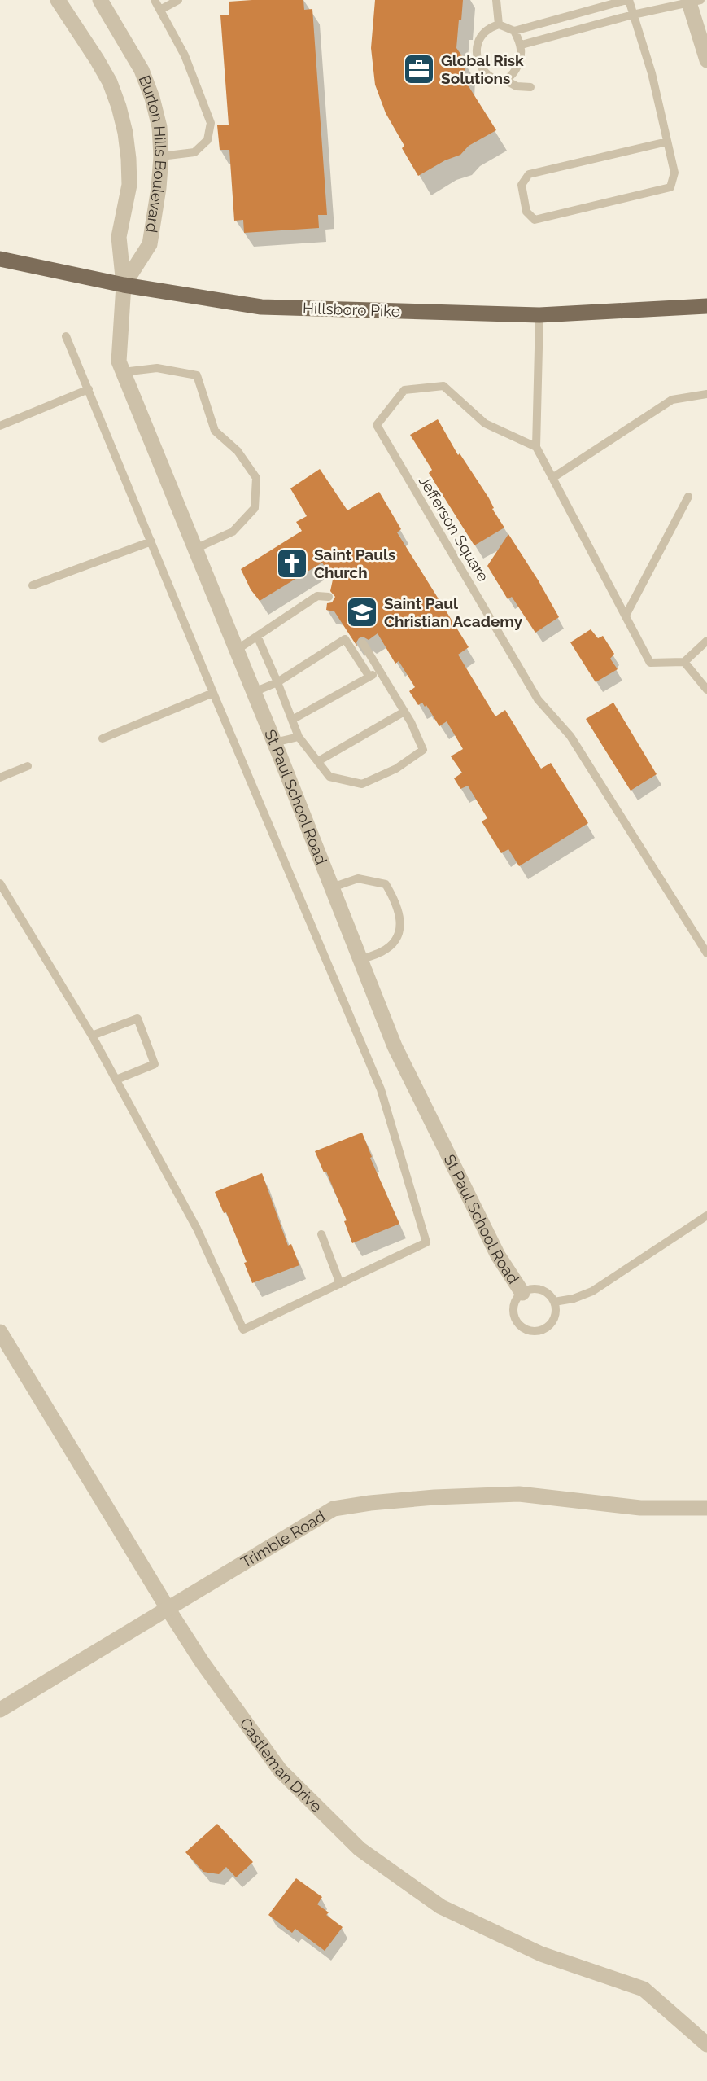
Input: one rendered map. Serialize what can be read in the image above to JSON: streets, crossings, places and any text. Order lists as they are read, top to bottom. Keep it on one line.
{"streets":{"main road":["Hillsboro Pike"],"street":["Burton Hills Boulevard","St Paul School Road","Trimble Road","Castleman Drive"],"lane":["Jefferson Square"]},"crossings":[["Burton Hills Boulevard","Hillsboro Pike"],["Burton Hills Boulevard","St Paul School Road"],["Hillsboro Pike","St Paul School Road"],["Trimble Road","Castleman Drive"]],"places":{"office":["Global Risk Solutions"],"church":["Saint Pauls Church"],"school or university":["Saint Paul Christian Academy"]}}
